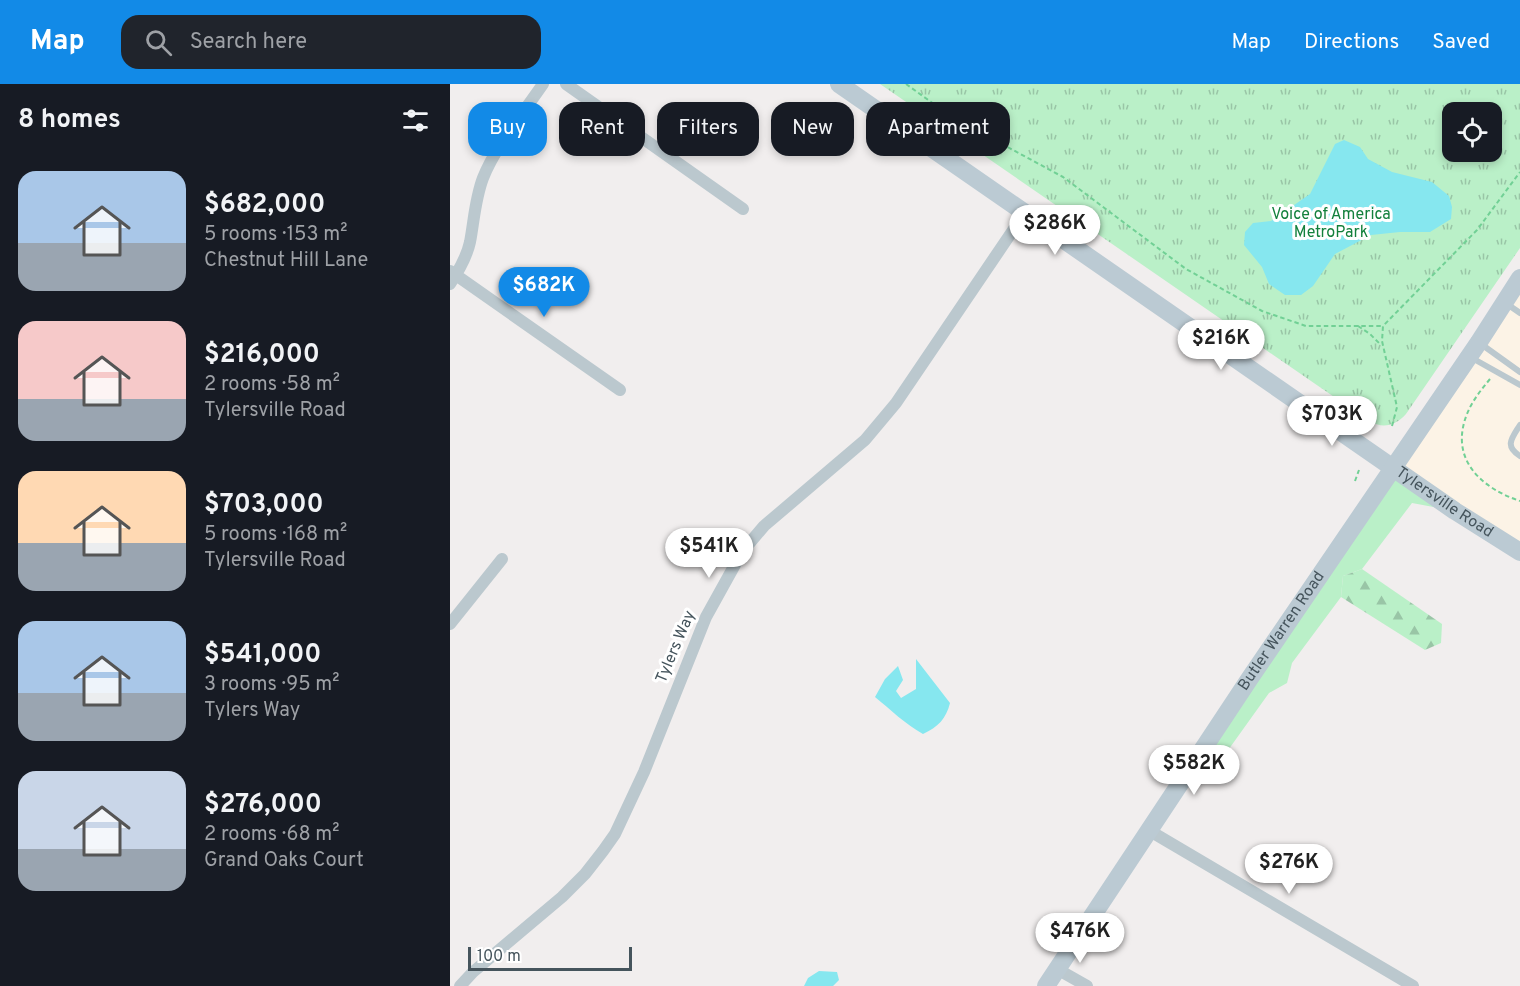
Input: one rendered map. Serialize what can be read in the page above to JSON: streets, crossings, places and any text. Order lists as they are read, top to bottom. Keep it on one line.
{"streets":{"main road":["Tylersville Road","Butler Warren Road"],"street":["Tylers Way"]},"crossings":[["Tylersville Road","Butler Warren Road"],["Tylersville Road","Tylers Way"]],"parks":["Voice of America MetroPark"],"scale_bar":"100 m","page":{"header":"Map","search":"Search here","nav":["Map","Directions","Saved"],"heading":"8 homes","chip":["Buy","Rent","Filters","New","Apartment"],"list":[{"name":"$682,000","note":"5 rooms · 153 m² · Chestnut Hill Lane"},{"name":"$216,000","note":"2 rooms · 58 m² · Tylersville Road"},{"name":"$703,000","note":"5 rooms · 168 m² · Tylersville Road"},{"name":"$541,000","note":"3 rooms · 95 m² · Tylers Way"},{"name":"$276,000","note":"2 rooms · 68 m² · Grand Oaks Court"}],"price":["$286K","$682K","$216K","$703K","$541K","$582K","$276K","$476K"],"scale":"100 m"}}
